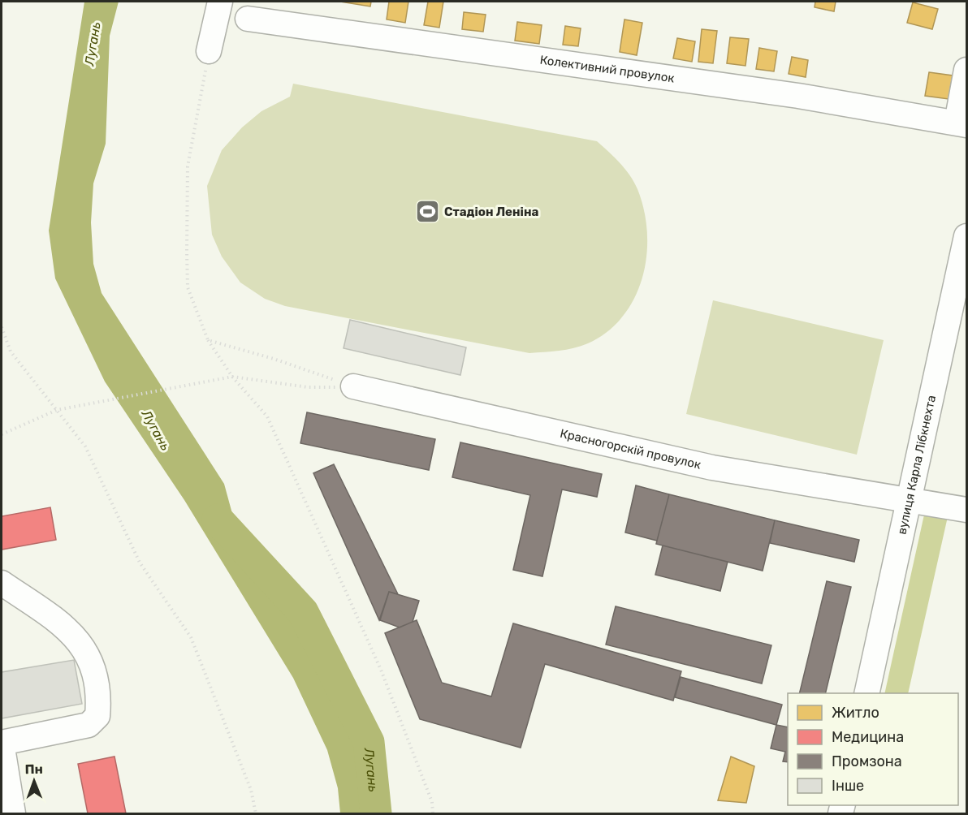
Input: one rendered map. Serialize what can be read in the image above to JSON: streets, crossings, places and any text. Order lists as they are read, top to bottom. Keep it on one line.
{"streets":{"street":["Колективний провулок","Красногорскій провулок","вулиця Карла Лібкнехта"]},"crossings":[["Красногорскій провулок","вулиця Карла Лібкнехта"]],"water":["Лугань"],"places":{"sports":["Стадіон Леніна"]},"legend":["Житло","Медицина","Промзона","Інше"],"north":"top"}
